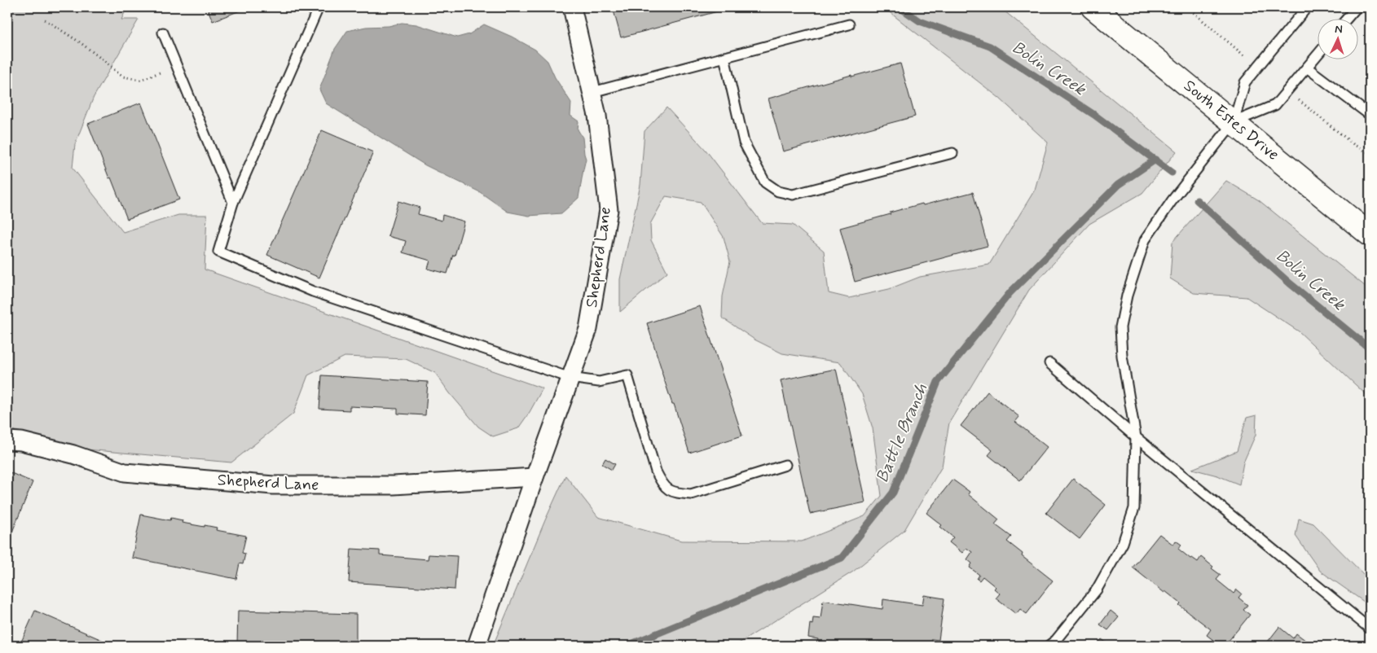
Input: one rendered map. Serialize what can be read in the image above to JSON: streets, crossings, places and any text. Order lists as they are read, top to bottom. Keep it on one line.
{"streets":{"main road":["South Estes Drive"],"street":["Shepherd Lane"]},"water":["Bolin Creek","Battle Branch"],"north":"top"}
